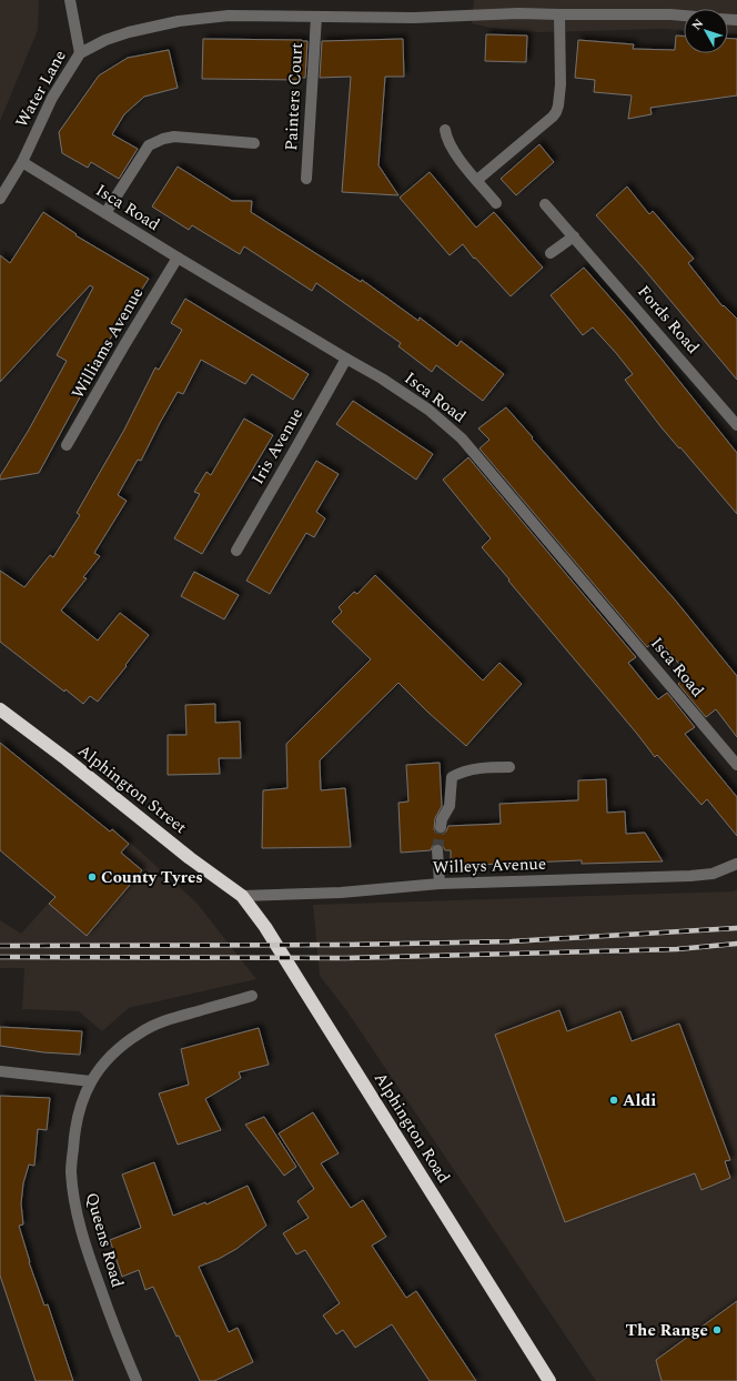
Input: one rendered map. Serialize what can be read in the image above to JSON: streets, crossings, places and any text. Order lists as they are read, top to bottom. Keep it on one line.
{"streets":{"highway":["Alphington Street","Alphington Road"],"street":["Water Lane","Painters Court","Isca Road","Fords Road","Williams Avenue","Iris Avenue","Willeys Avenue","Queens Road"]},"crossings":[["Water Lane","Painters Court"],["Water Lane","Isca Road"],["Isca Road","Williams Avenue"],["Isca Road","Iris Avenue"],["Alphington Street","Willeys Avenue"],["Alphington Street","Alphington Road"],["Willeys Avenue","Alphington Road"]],"places":["County Tyres","Aldi","The Range"],"north":"top left"}
